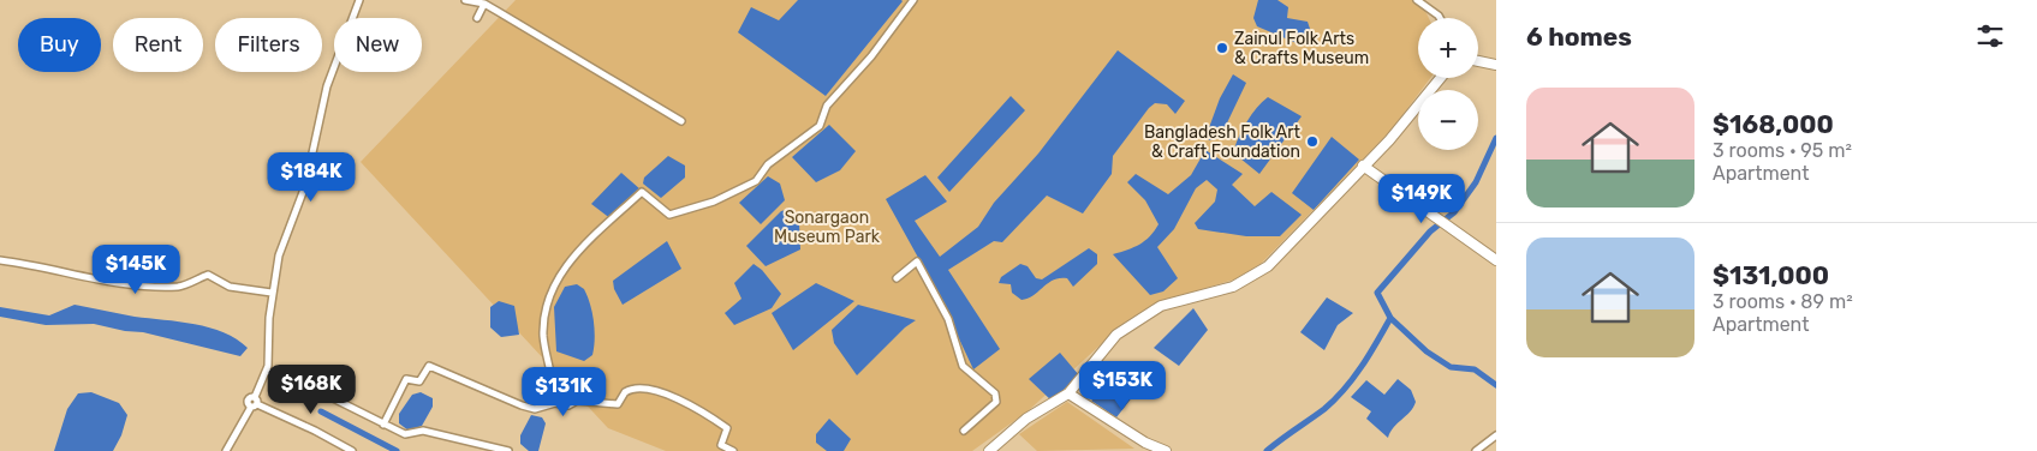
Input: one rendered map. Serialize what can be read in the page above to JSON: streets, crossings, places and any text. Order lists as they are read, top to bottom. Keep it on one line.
{"parks":["Sonargaon Museum Park"],"places":["Zainul Folk Arts & Crafts Museum","Bangladesh Folk Art & Craft Foundation"],"page":{"heading":"6 homes","map_buttons":["+","−"],"chip":["Buy","Rent","Filters","New"],"list":[{"name":"$168,000","note":"3 rooms · 95 m² · Apartment"},{"name":"$131,000","note":"3 rooms · 89 m² · Apartment"}],"price":["$184K","$149K","$145K","$153K","$168K","$131K"]}}
